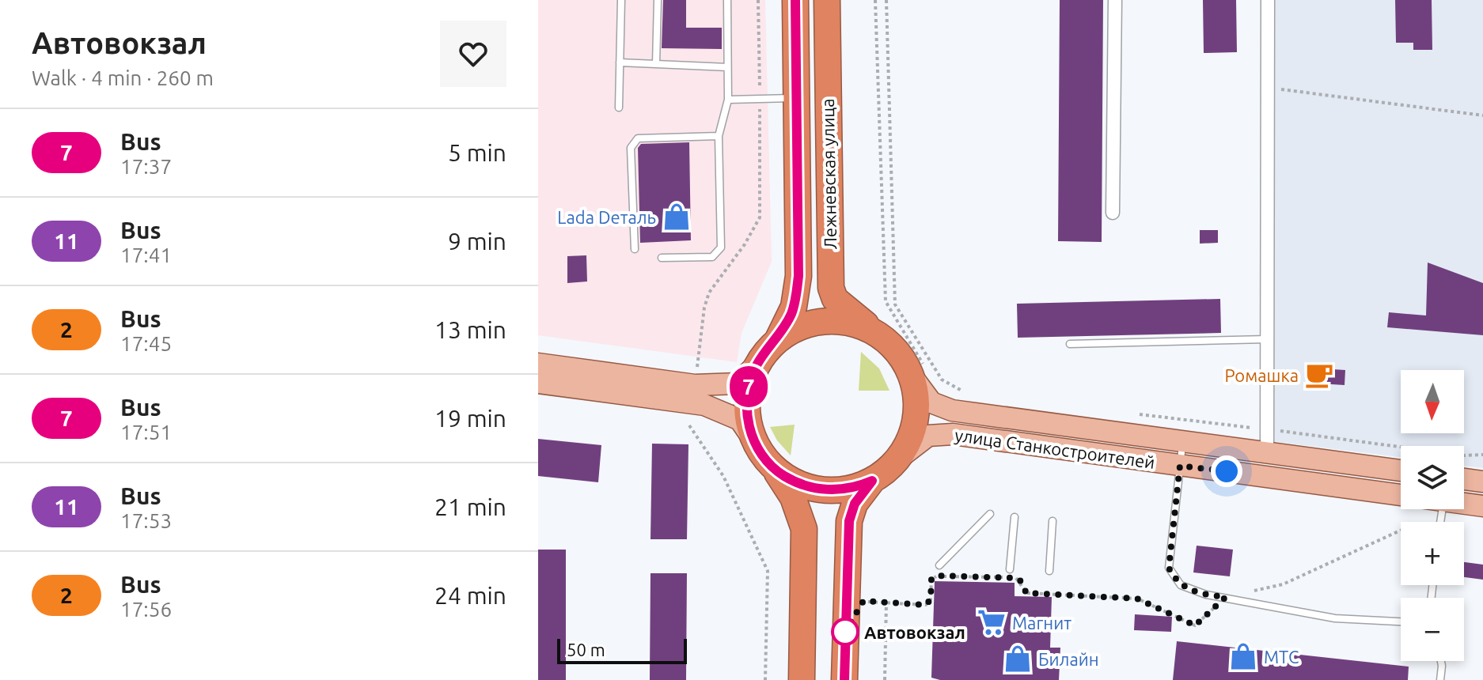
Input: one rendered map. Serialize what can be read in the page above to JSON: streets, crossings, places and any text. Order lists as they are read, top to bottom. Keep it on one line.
{"streets":{"highway":["Лежневская улица"],"main road":["улица Станкостроителей"]},"crossings":[["Лежневская улица","улица Станкостроителей"]],"places":{"shop":["Lada Dеталь","МТС","Билайн"],"cafe":["Ромашка"],"supermarket":["Магнит"],"other":["Автовокзал"]},"lines":["bus line 7"],"scale_bar":"50 m","north":"bottom","page":{"heading":["Автовокзал","Walk · 4 min · 260 m"],"on_map":"7","list":[{"mark":"7","name":"Bus","note":"17:37","value":"5 min"},{"mark":"11","name":"Bus","note":"17:41","value":"9 min"},{"mark":"2","name":"Bus","note":"17:45","value":"13 min"},{"mark":"7","name":"Bus","note":"17:51","value":"19 min"},{"mark":"11","name":"Bus","note":"17:53","value":"21 min"},{"mark":"2","name":"Bus","note":"17:56","value":"24 min"}],"map_buttons":["+","−"],"scale":"50 m"}}
